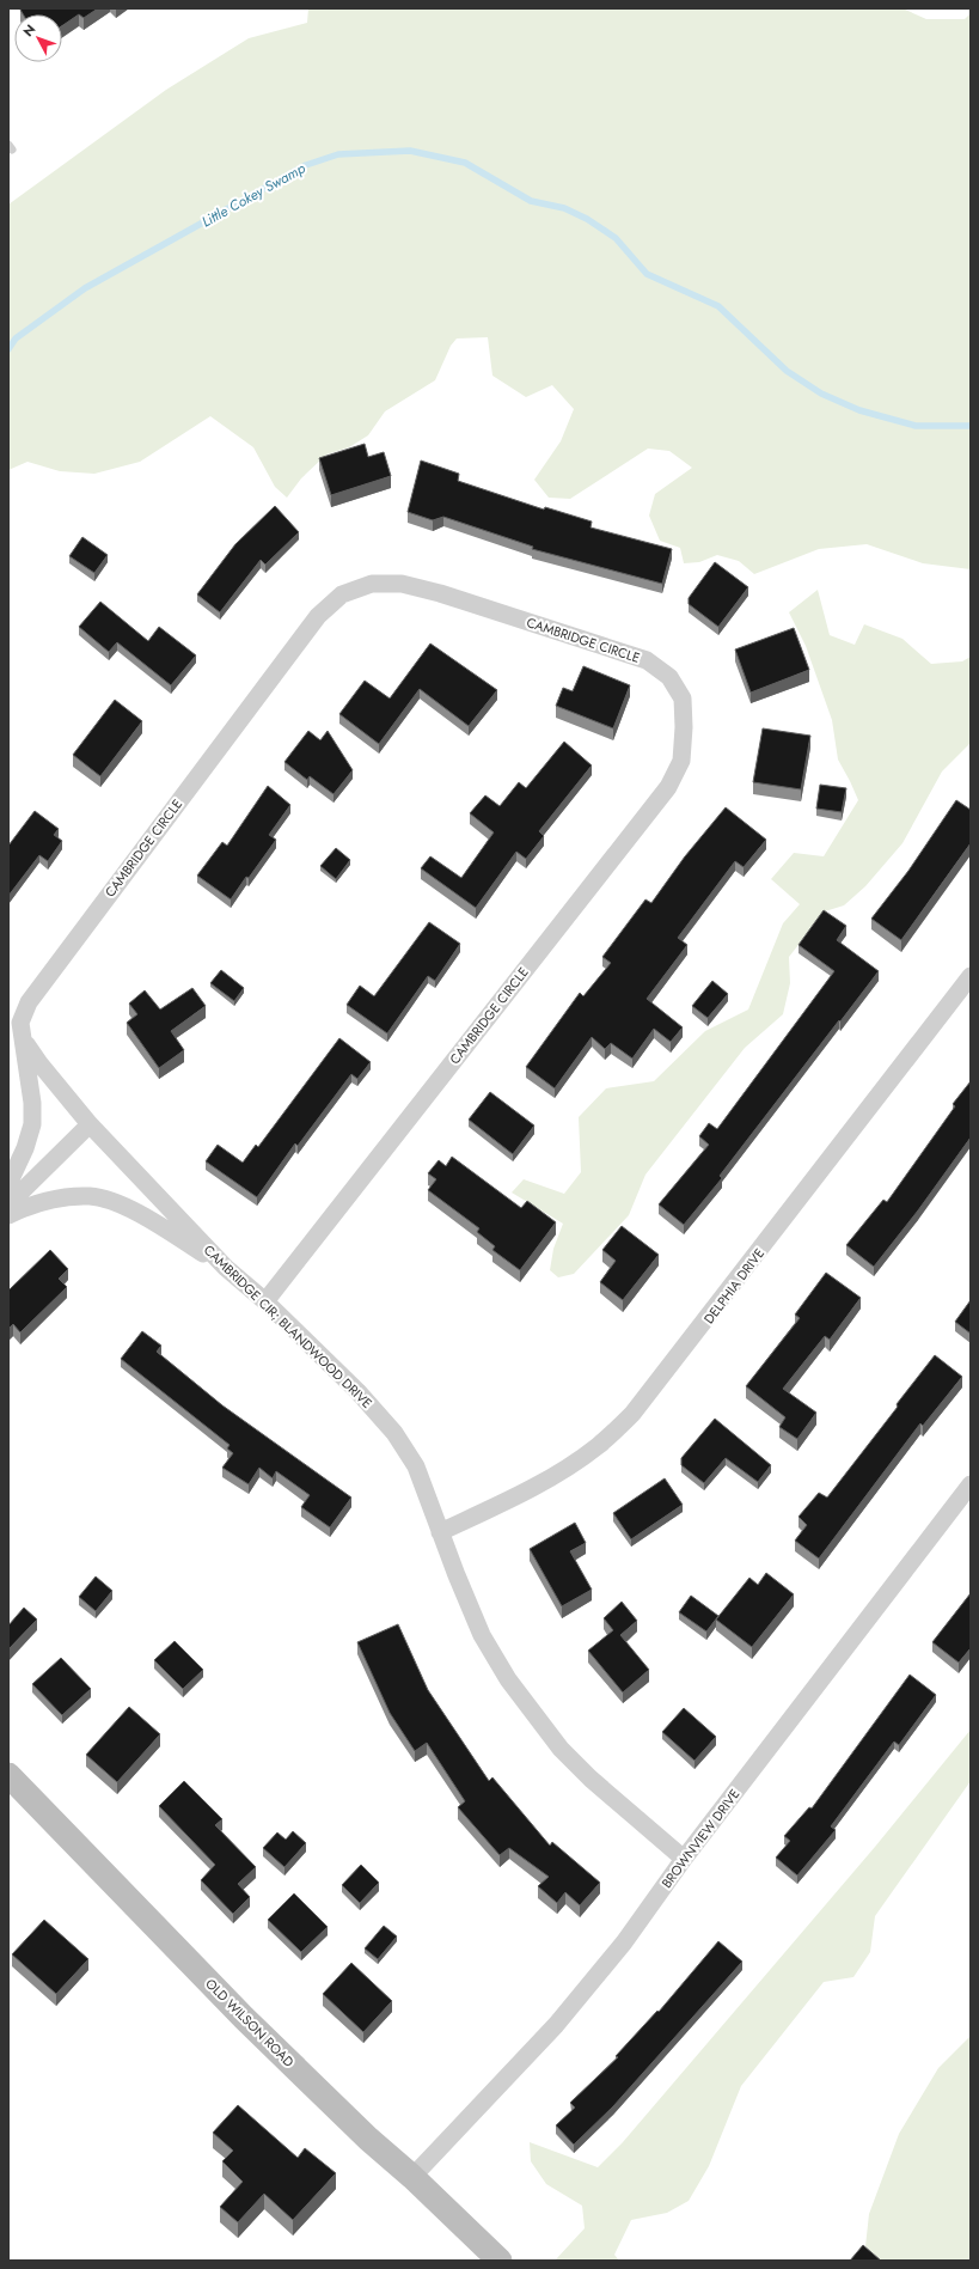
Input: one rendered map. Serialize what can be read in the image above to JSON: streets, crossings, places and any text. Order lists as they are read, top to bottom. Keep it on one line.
{"streets":{"street":["CAMBRIDGE CIRCLE","DELPHIA DRIVE","CAMBRIDGE CIR; BLANDWOOD DRIVE","BROWNVIEW DRIVE","OLD WILSON ROAD"]},"crossings":[["CAMBRIDGE CIRCLE","CAMBRIDGE CIR; BLANDWOOD DRIVE"],["DELPHIA DRIVE","CAMBRIDGE CIR; BLANDWOOD DRIVE"],["CAMBRIDGE CIR; BLANDWOOD DRIVE","BROWNVIEW DRIVE"],["BROWNVIEW DRIVE","OLD WILSON ROAD"]],"water":["Little Cokey Swamp"],"north":"top left"}
